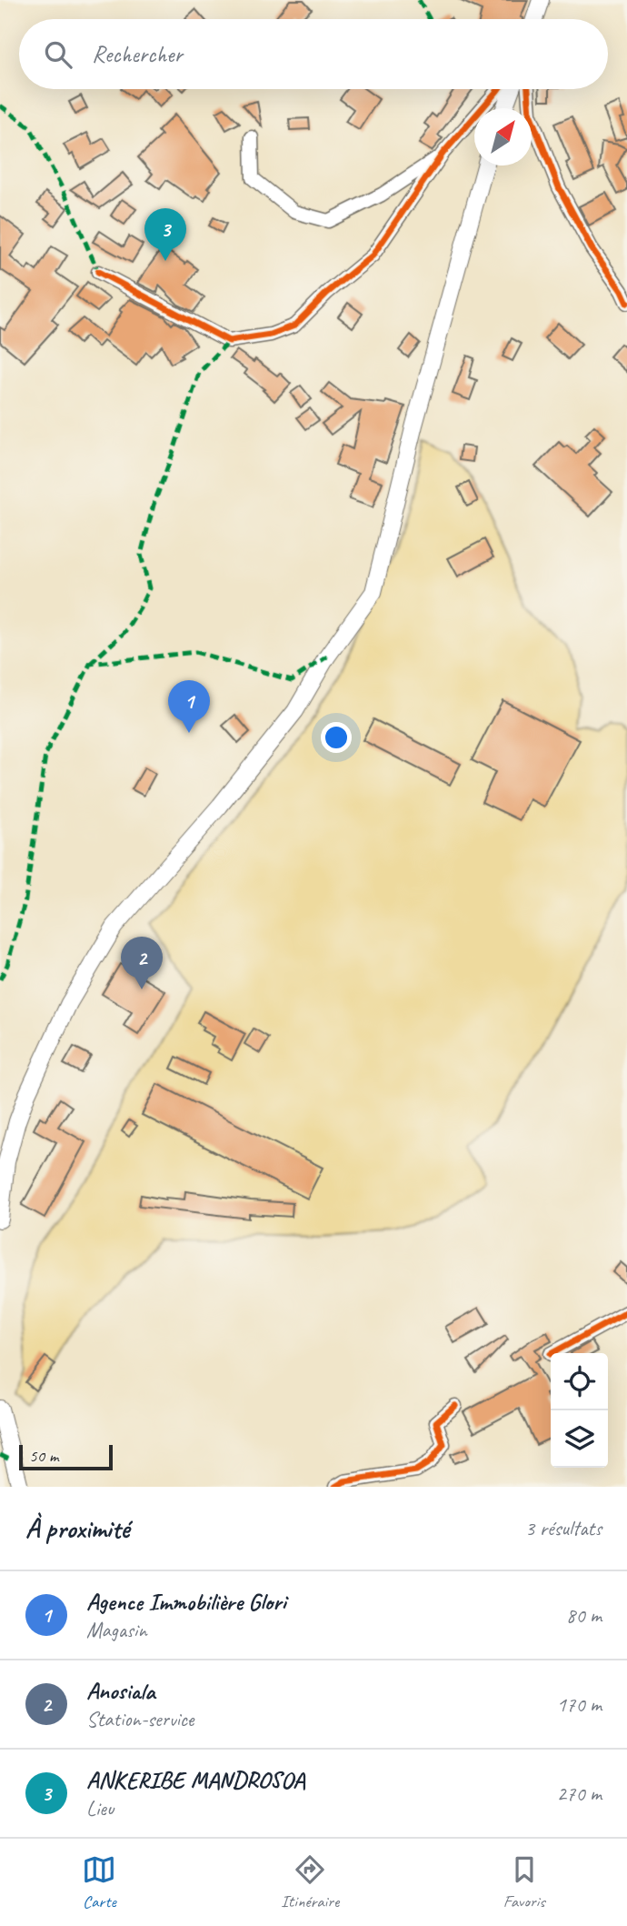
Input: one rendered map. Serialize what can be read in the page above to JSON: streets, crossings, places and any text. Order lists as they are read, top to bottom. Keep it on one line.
{"scale_bar":"50 m","north":"top right","page":{"search":"Rechercher","pins":["3","1","2"],"scale":"50 m","heading":["À proximité","3 résultats"],"list":[{"mark":"1","name":"Agence Immobilière Glori","note":"Magasin","value":"80 m"},{"mark":"2","name":"Anosiala","note":"Station-service","value":"170 m"},{"mark":"3","name":"ANKERIBE MANDROSOA","note":"Lieu","value":"270 m"}],"nav":["Carte","Itinéraire","Favoris"]}}
